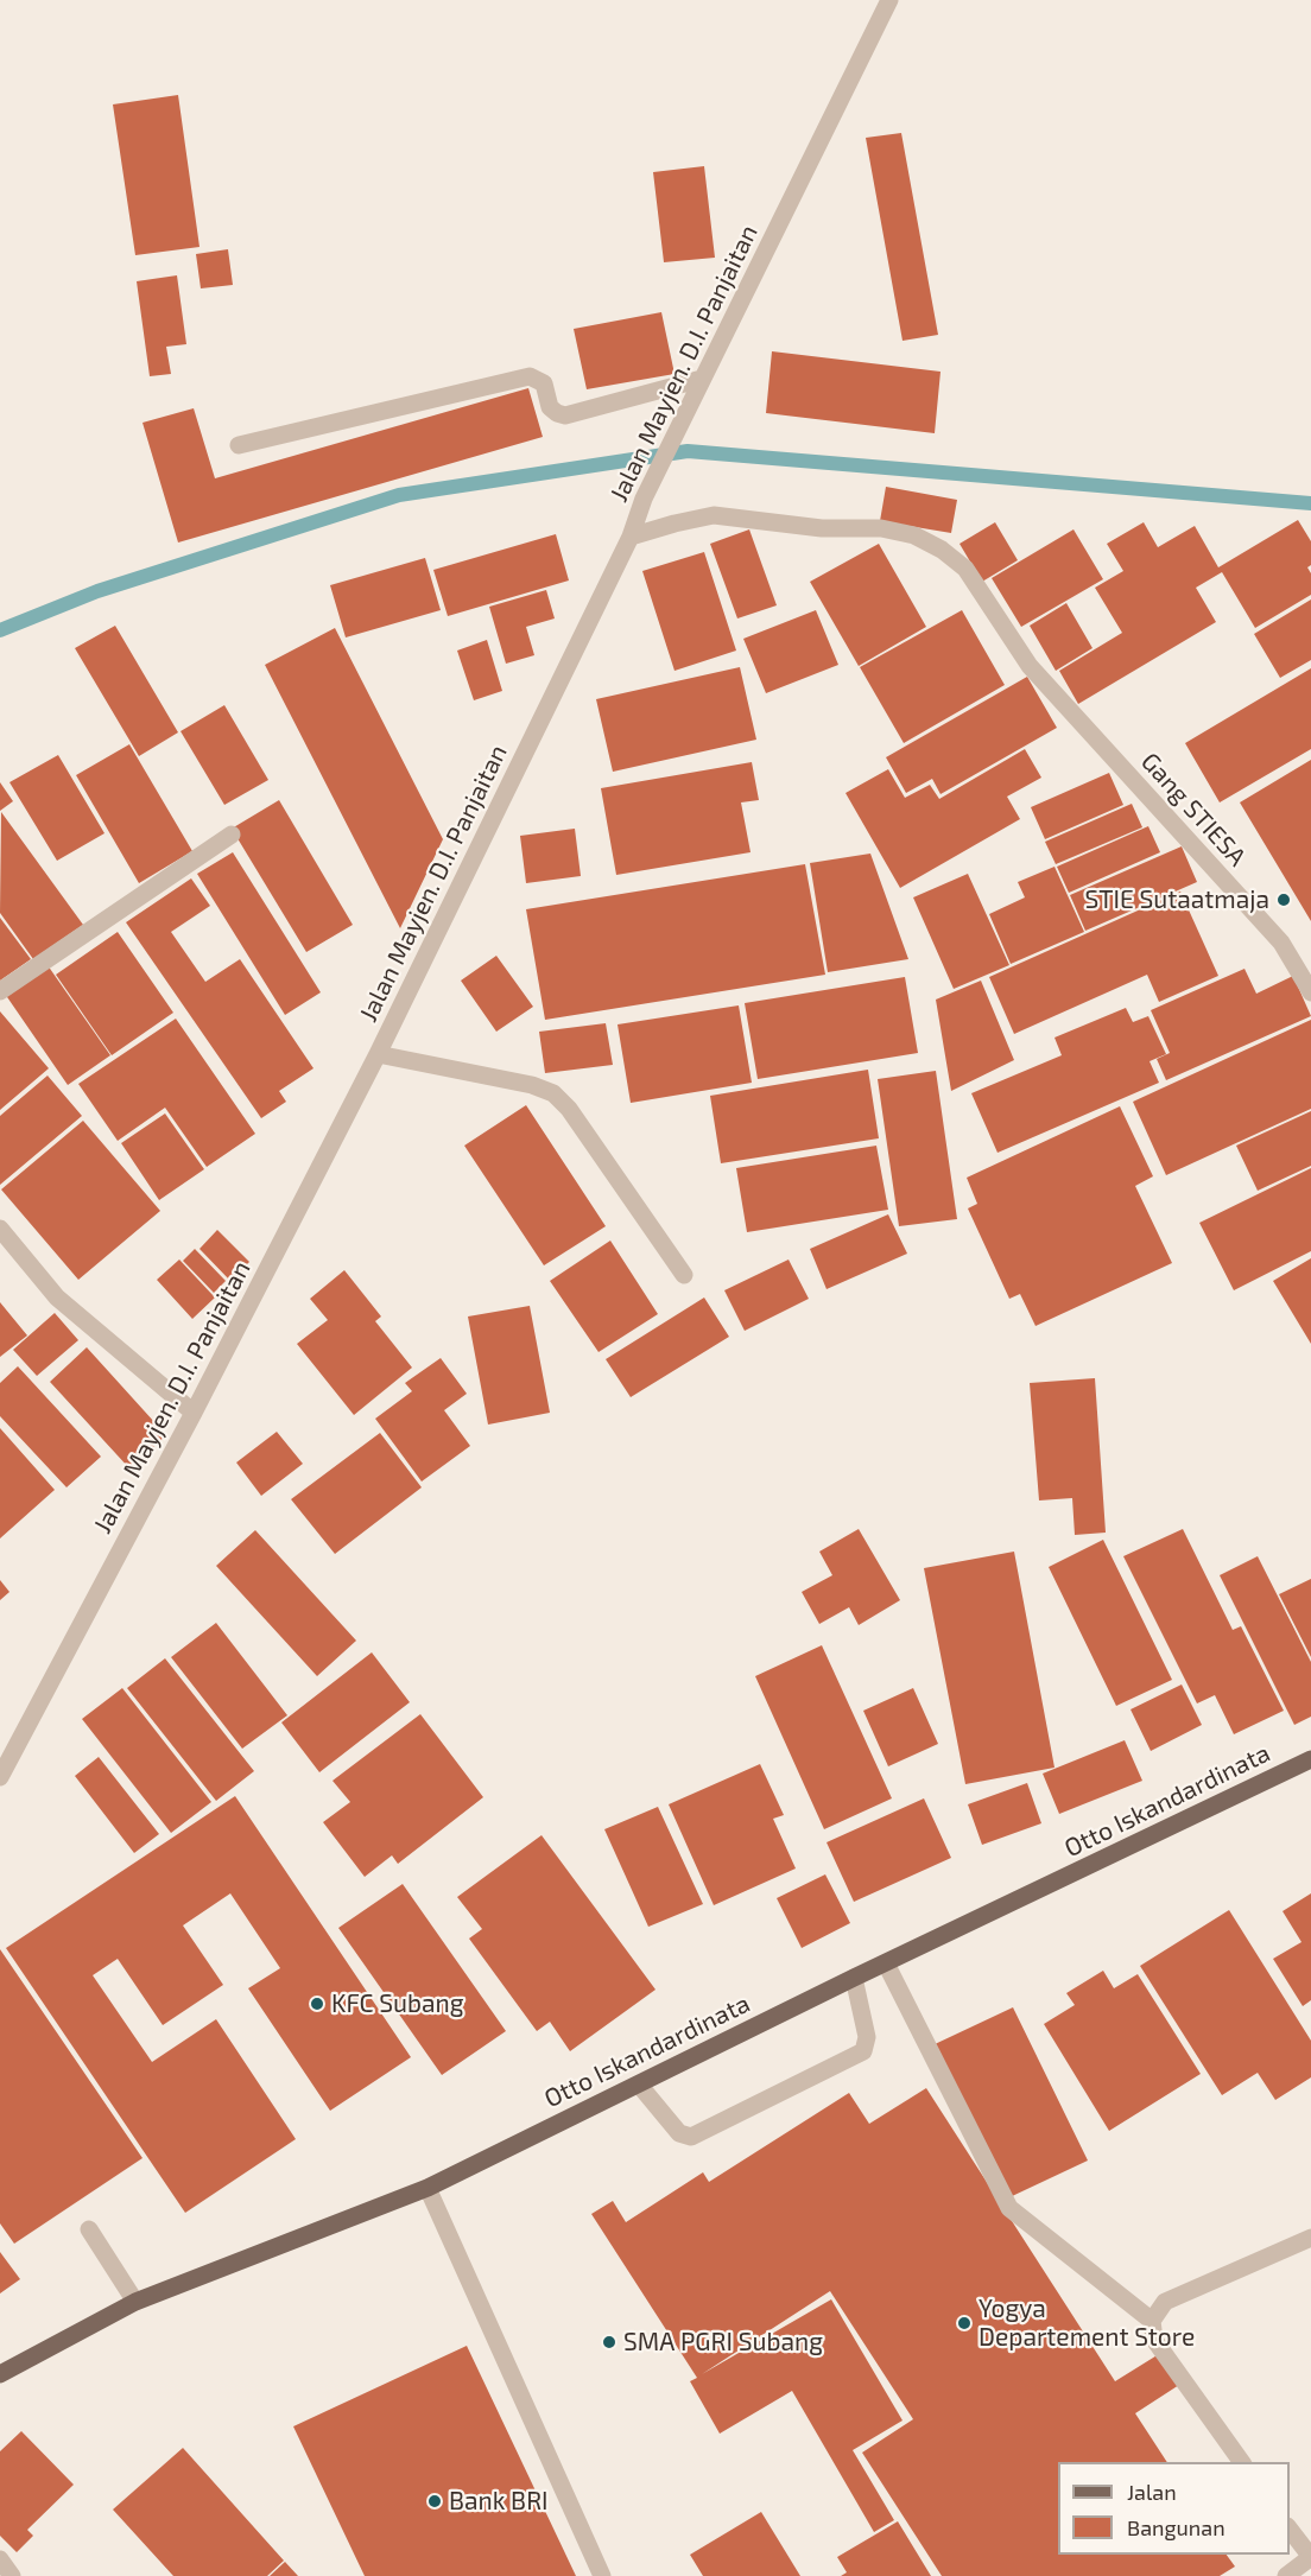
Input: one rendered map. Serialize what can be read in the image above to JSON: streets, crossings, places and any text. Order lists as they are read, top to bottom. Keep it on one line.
{"streets":{"main road":["Otto Iskandardinata"],"street":["Jalan Mayjen. D.I. Panjaitan","Gang STIESA"]},"crossings":[["Jalan Mayjen. D.I. Panjaitan","Gang STIESA"]],"places":["STIE Sutaatmaja","KFC Subang","Yogya Departement Store","SMA PGRI Subang","Bank BRI"],"legend":["Jalan","Bangunan"]}
